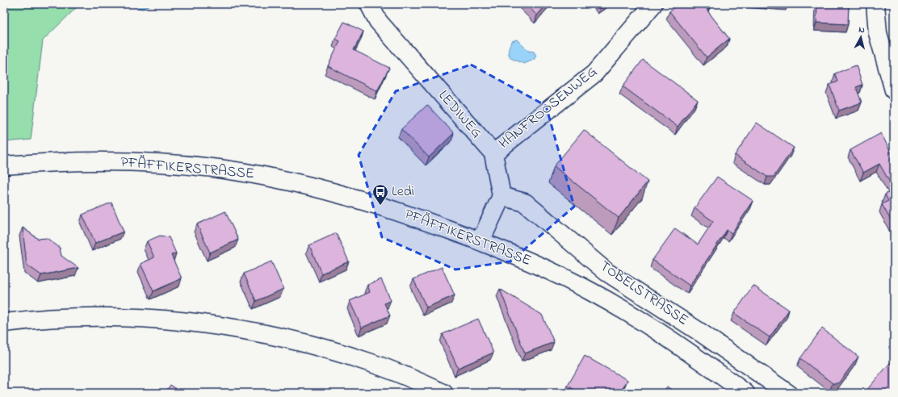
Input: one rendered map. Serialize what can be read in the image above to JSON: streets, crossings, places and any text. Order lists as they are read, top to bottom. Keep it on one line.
{"streets":{"street":["HANFROOSENWEG","LEDIWEG","PFÄFFIKERSTRASSE","TOBELSTRASSE"]},"crossings":[["HANFROOSENWEG","LEDIWEG"]],"places":{"bus stop":["Ledi"]},"north":"top"}
